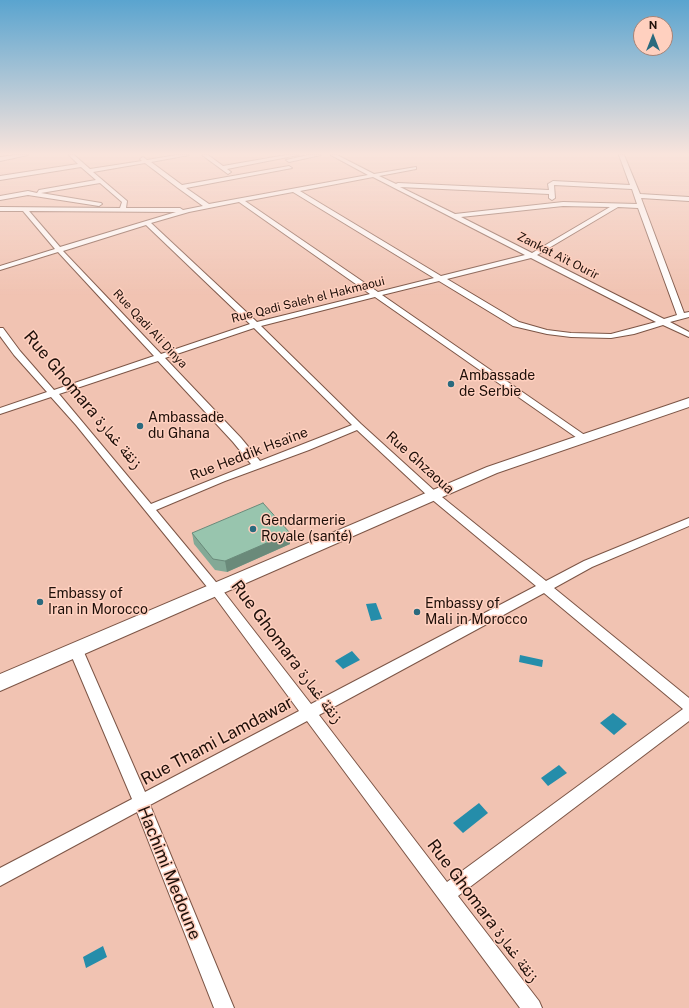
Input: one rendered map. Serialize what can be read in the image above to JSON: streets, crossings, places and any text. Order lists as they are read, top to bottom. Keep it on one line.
{"streets":{"street":["Zankat Aït Ourir","Rue Qadi Saleh el Hakmaoui","Rue Qadi Ali Dinya","Rue Ghomara زنقة غمارة","Rue Heddik Hsaïne","Rue Ghzaoua","Rue Thami Lamdawar","Hachimi Medoune"]},"crossings":[["Zankat Aït Ourir","Rue Qadi Saleh el Hakmaoui"],["Rue Qadi Saleh el Hakmaoui","Rue Qadi Ali Dinya"],["Rue Qadi Saleh el Hakmaoui","Rue Ghomara زنقة غمارة"],["Rue Qadi Saleh el Hakmaoui","Rue Ghzaoua"],["Rue Qadi Ali Dinya","Rue Heddik Hsaïne"],["Rue Ghomara زنقة غمارة","Rue Heddik Hsaïne"],["Rue Ghomara زنقة غمارة","Rue Thami Lamdawar"],["Rue Heddik Hsaïne","Rue Ghzaoua"],["Rue Ghzaoua","Rue Thami Lamdawar"],["Rue Thami Lamdawar","Hachimi Medoune"]],"places":["Ambassade de Serbie","Ambassade du Ghana","Gendarmerie Royale (santé)","Embassy of Iran in Morocco","Embassy of Mali in Morocco"],"north":"top"}
